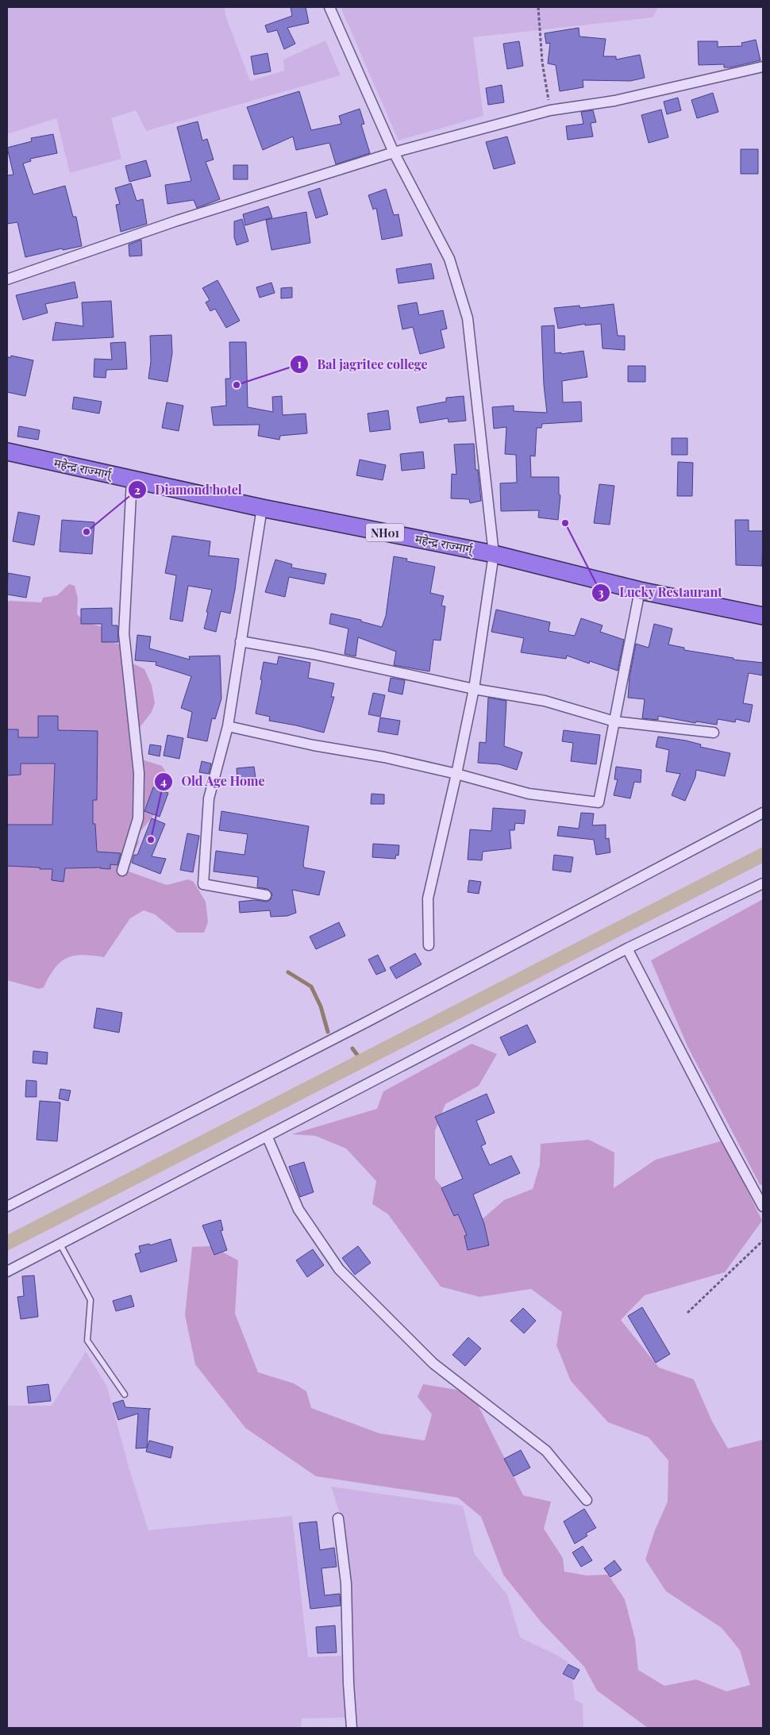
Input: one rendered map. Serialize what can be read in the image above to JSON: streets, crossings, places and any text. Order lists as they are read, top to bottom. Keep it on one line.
{"streets":{"highway":["महेन्द्र राज्मार्ग्","NH01"]},"places":["Bal jagritee college","Lucky Restaurant","Diamond hotel","Old Age Home"]}
